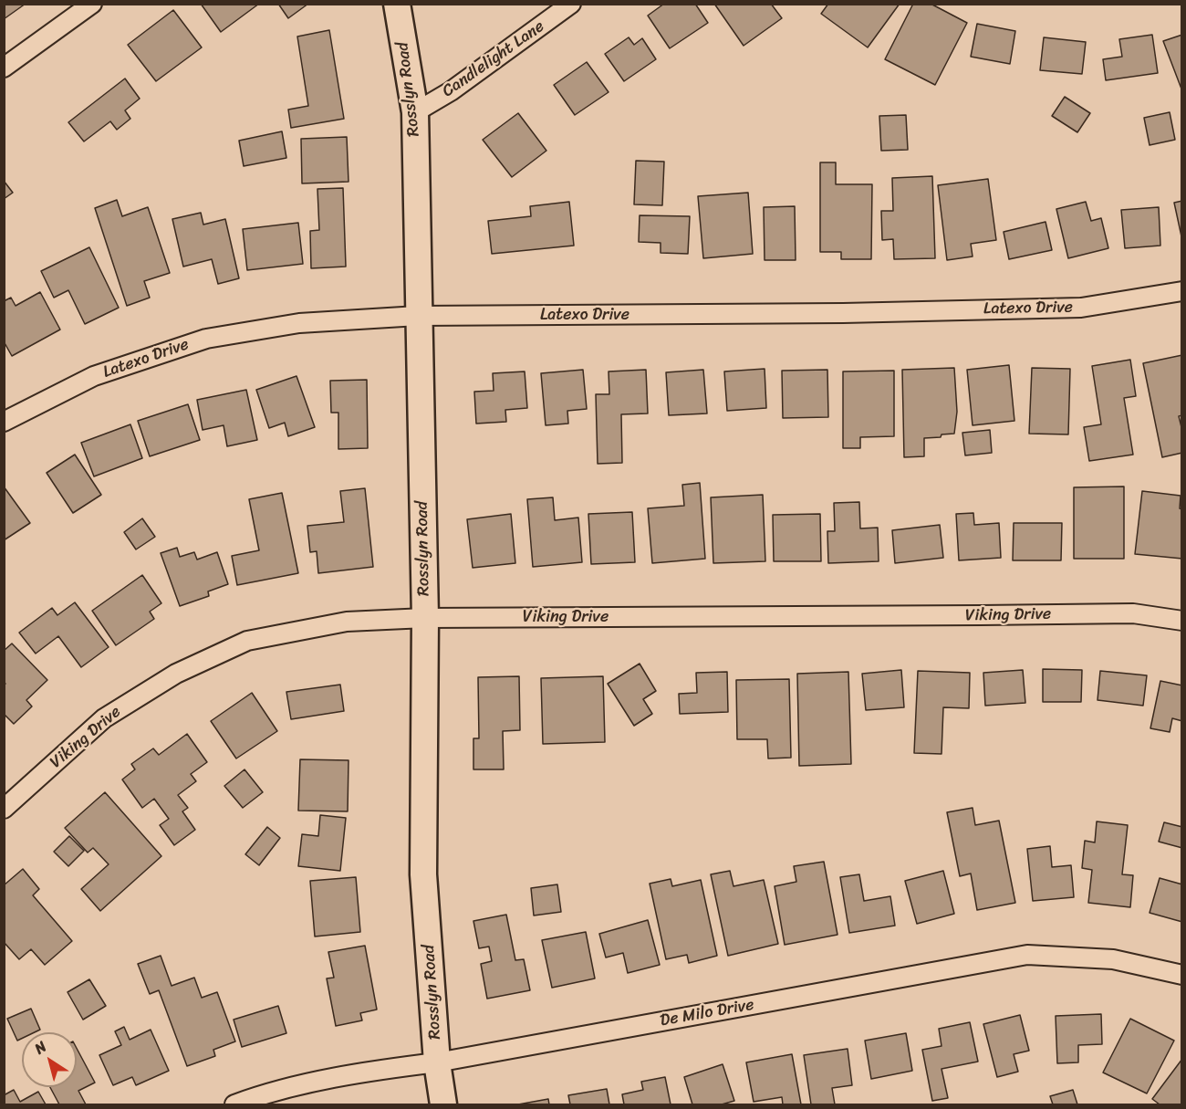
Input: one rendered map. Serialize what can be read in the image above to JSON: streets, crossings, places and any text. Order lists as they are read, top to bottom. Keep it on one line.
{"streets":{"street":["Candlelight Lane","Rosslyn Road","Latexo Drive","Viking Drive","De Milo Drive"]},"crossings":[["Candlelight Lane","Rosslyn Road"],["Rosslyn Road","Latexo Drive"],["Rosslyn Road","Viking Drive"],["Rosslyn Road","De Milo Drive"]],"north":"top left"}
